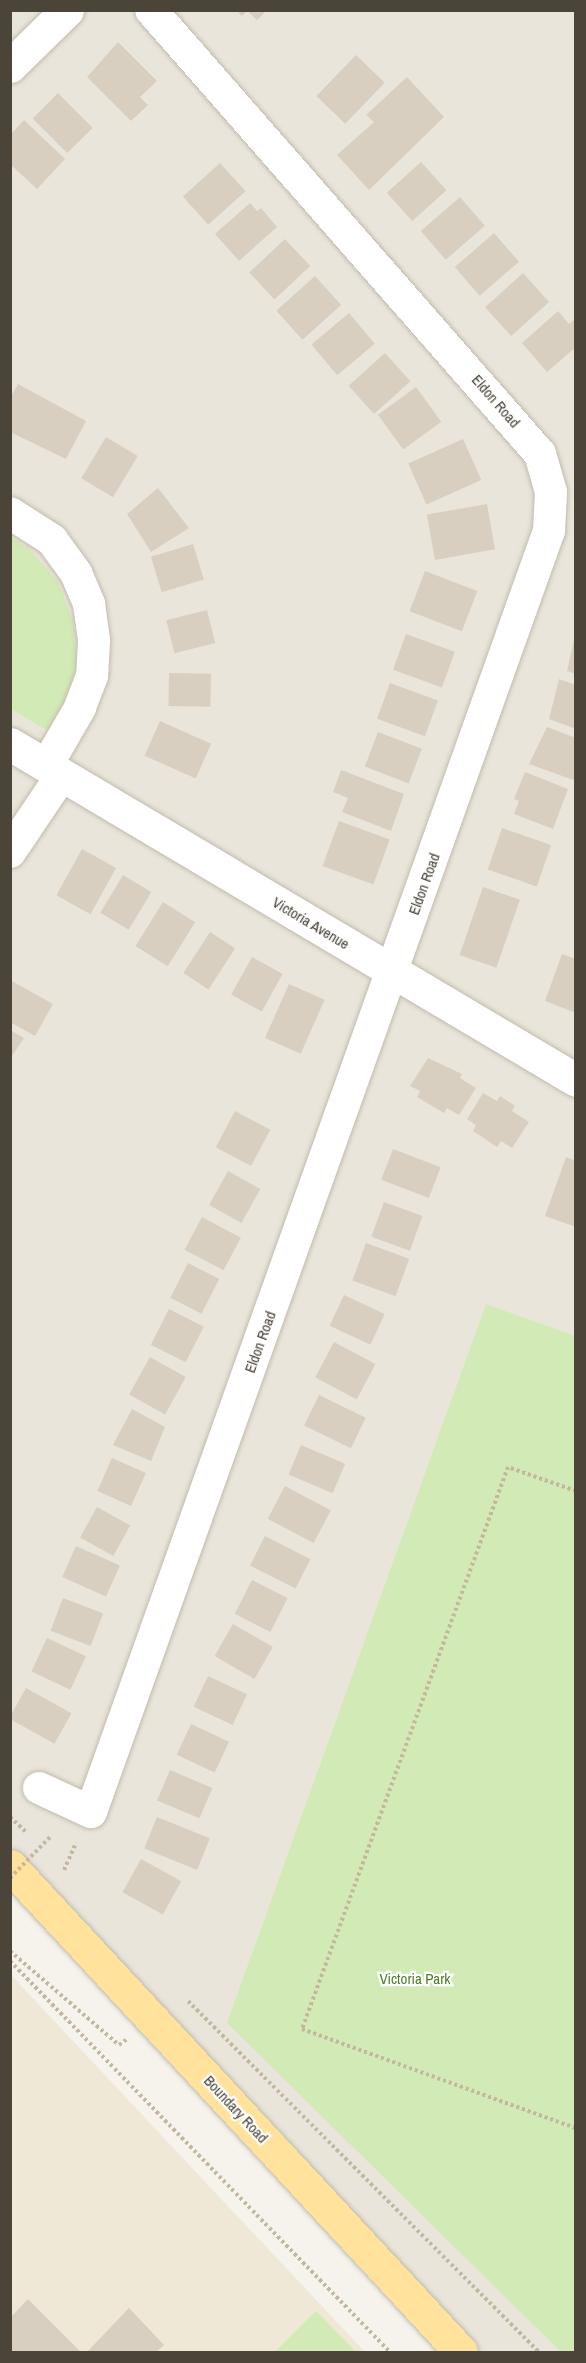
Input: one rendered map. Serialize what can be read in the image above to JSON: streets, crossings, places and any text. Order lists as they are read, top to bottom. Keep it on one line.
{"streets":{"main road":["Boundary Road"],"street":["Eldon Road","Victoria Avenue"]},"crossings":[["Eldon Road","Victoria Avenue"]],"parks":["Victoria Park"]}
